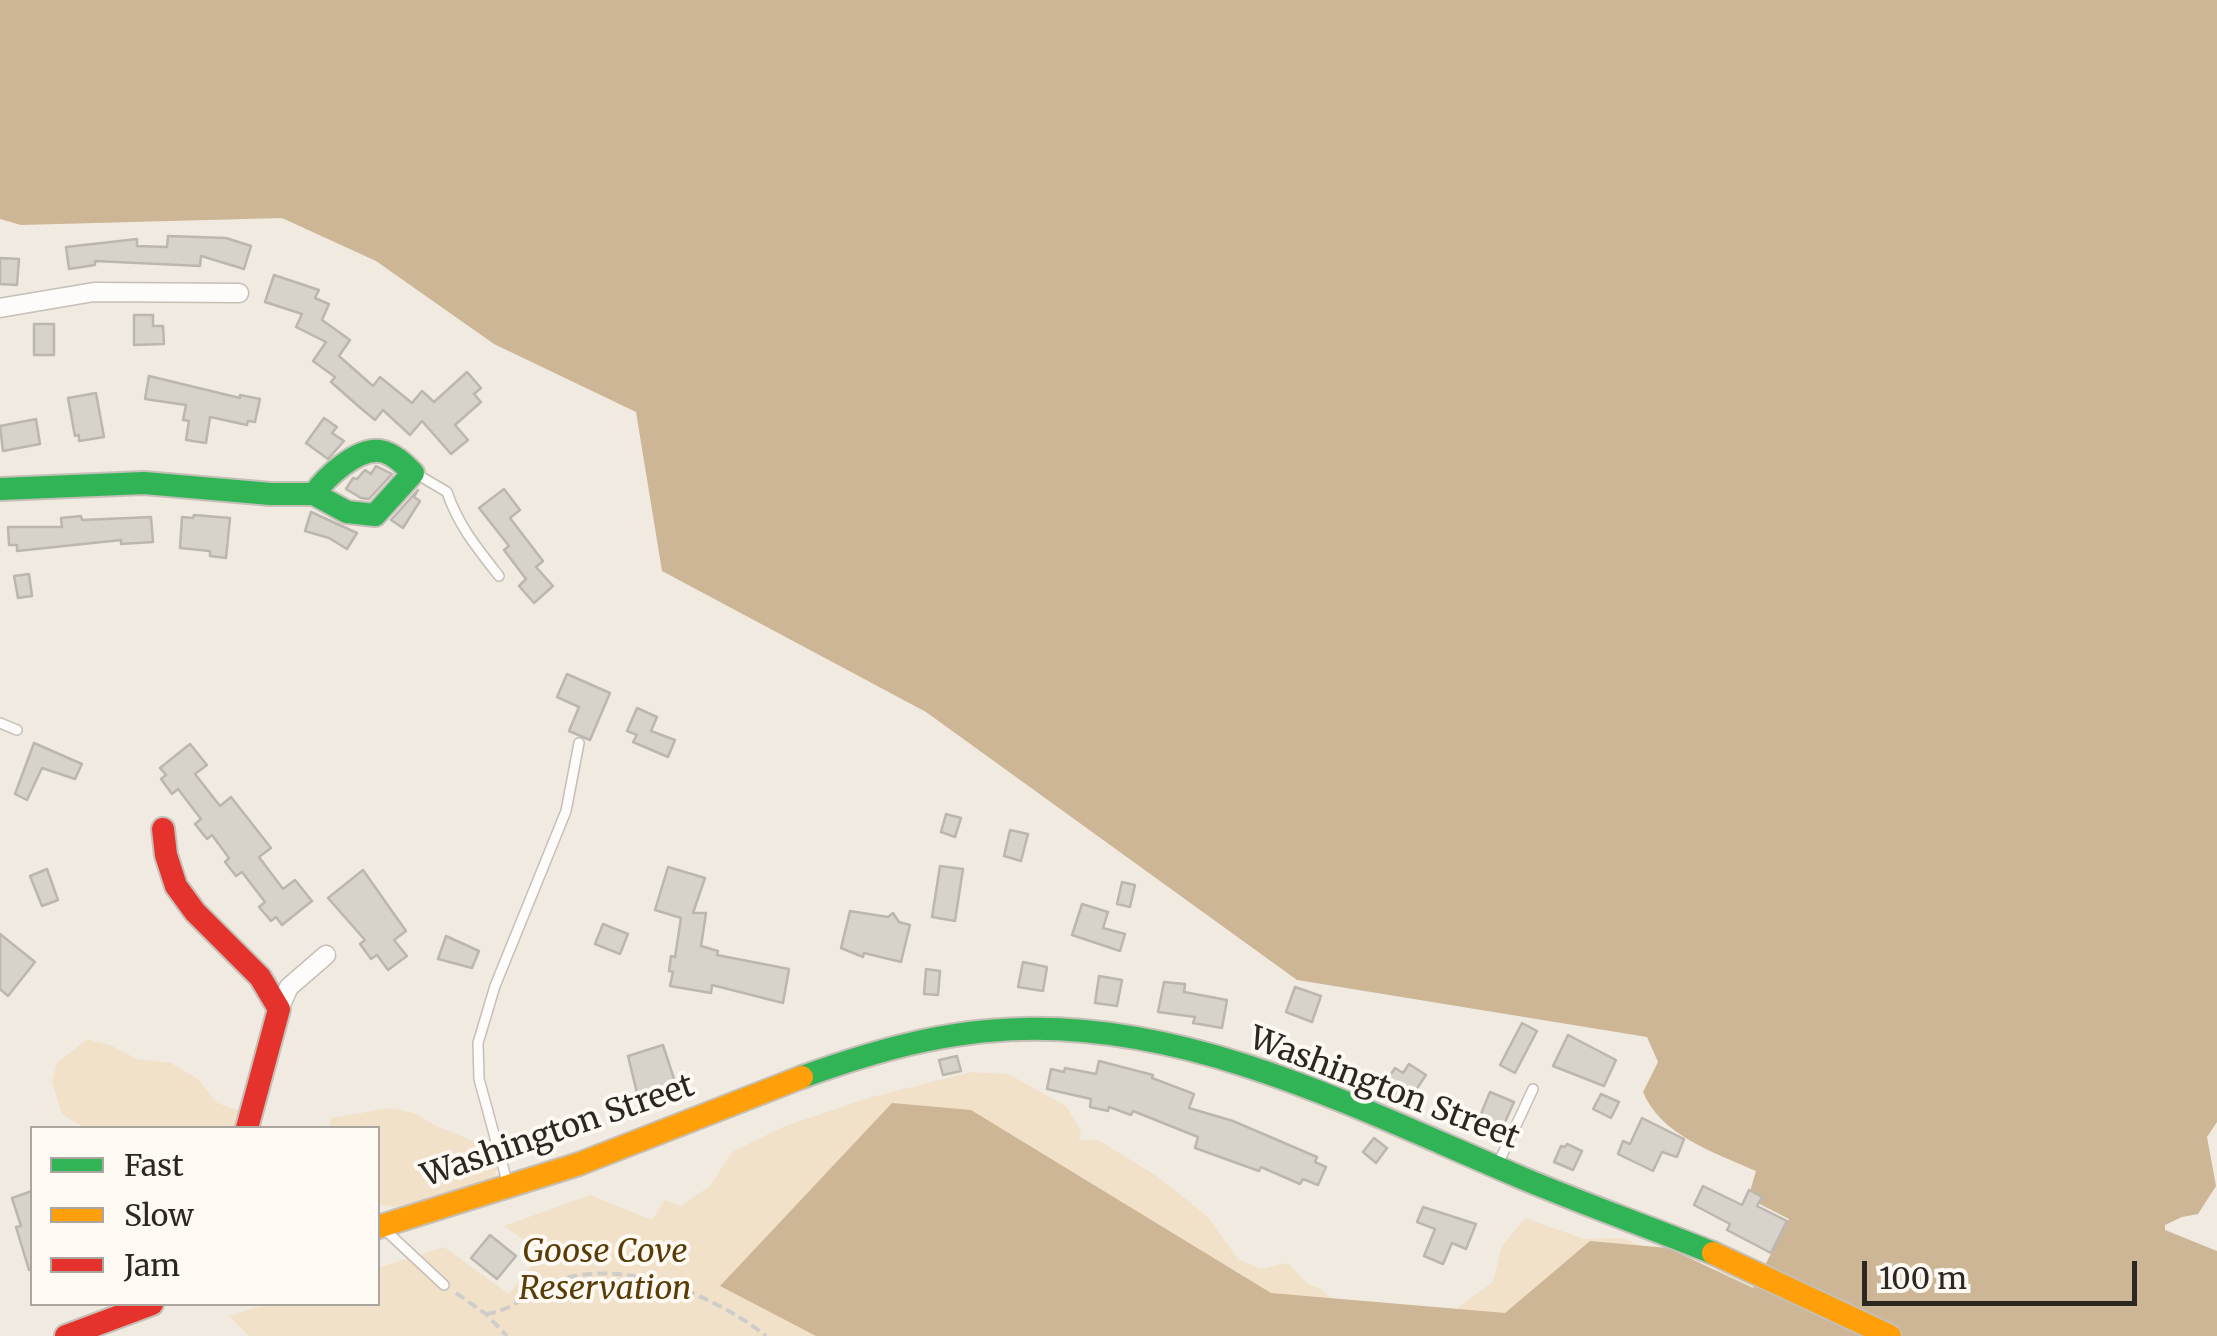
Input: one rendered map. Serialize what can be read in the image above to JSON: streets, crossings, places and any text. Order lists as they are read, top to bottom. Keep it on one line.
{"streets":{"main road":["Washington Street"]},"parks":["Goose Cove Reservation"],"legend":["Fast","Slow","Jam"],"scale_bar":"100 m"}
